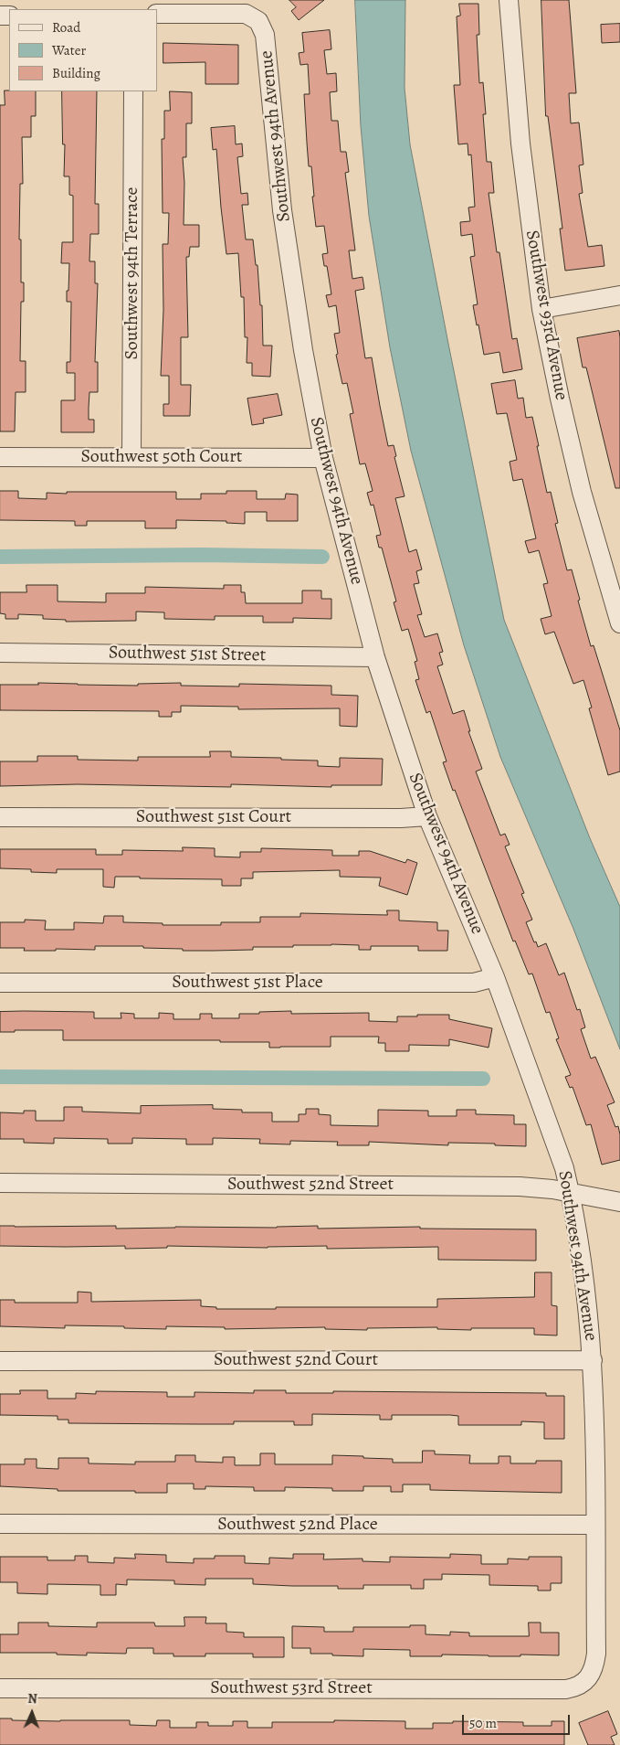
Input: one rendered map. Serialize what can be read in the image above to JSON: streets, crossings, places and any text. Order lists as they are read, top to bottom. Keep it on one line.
{"streets":{"street":["Southwest 94th Avenue","Southwest 94th Terrace","Southwest 93rd Avenue","Southwest 50th Court","Southwest 51st Street","Southwest 51st Court","Southwest 51st Place","Southwest 52nd Street","Southwest 52nd Court","Southwest 52nd Place","Southwest 53rd Street"]},"crossings":[["Southwest 94th Avenue","Southwest 50th Court"],["Southwest 94th Avenue","Southwest 51st Street"],["Southwest 94th Avenue","Southwest 51st Court"],["Southwest 94th Avenue","Southwest 51st Place"],["Southwest 94th Avenue","Southwest 52nd Street"],["Southwest 94th Avenue","Southwest 52nd Court"],["Southwest 94th Avenue","Southwest 52nd Place"],["Southwest 94th Avenue","Southwest 53rd Street"],["Southwest 94th Terrace","Southwest 50th Court"]],"legend":["Road","Water","Building"],"scale_bar":"50 m","north":"top"}
